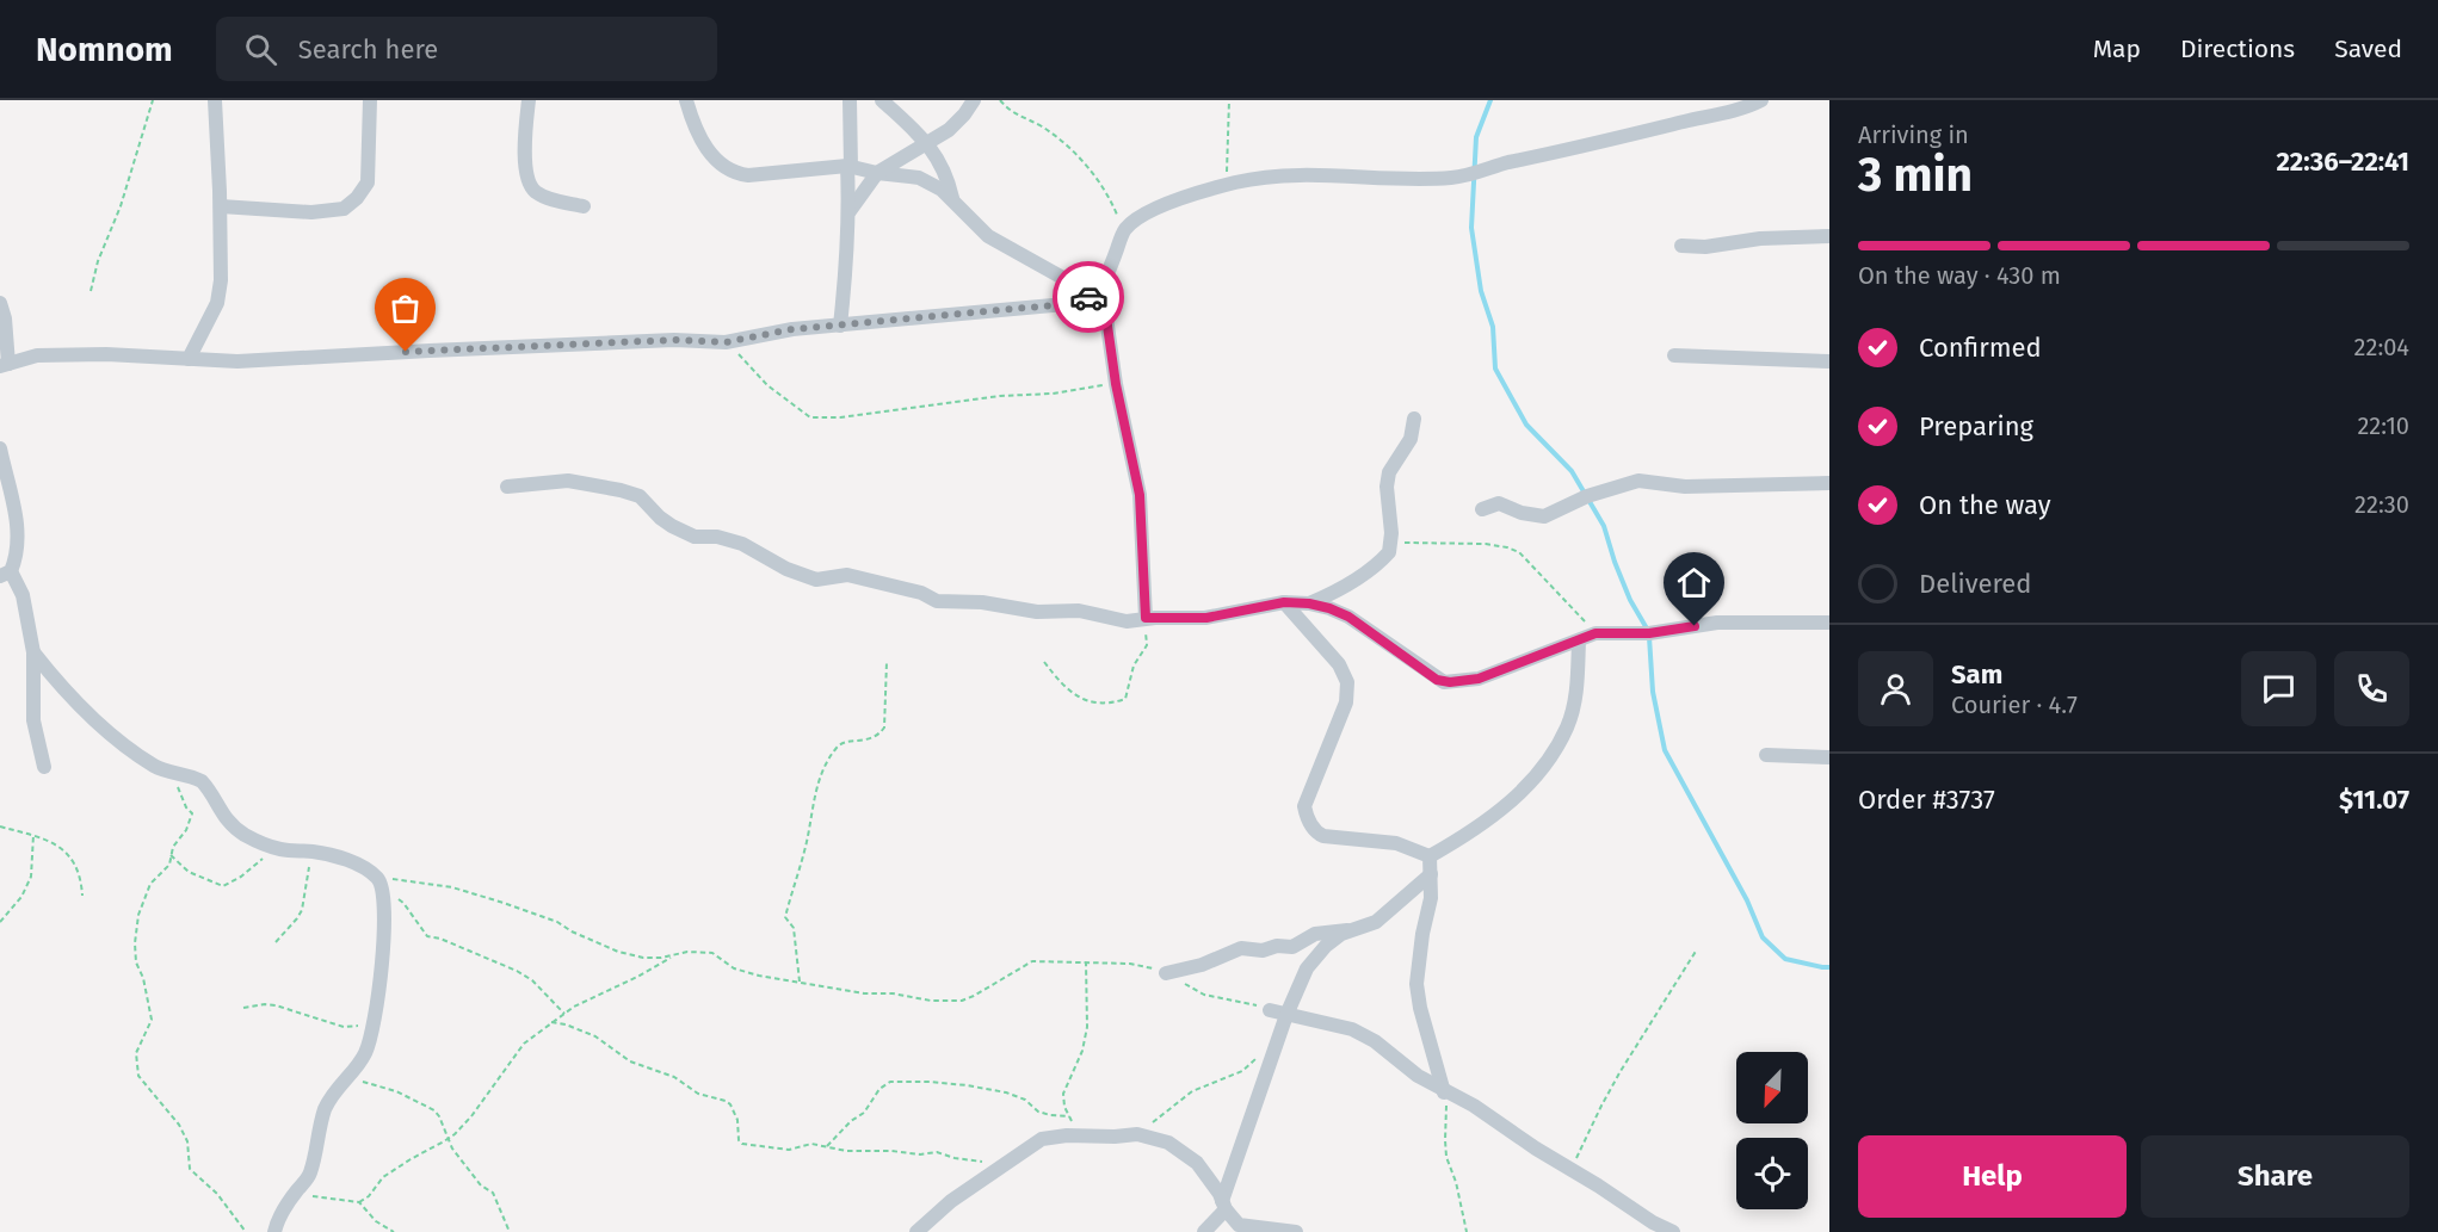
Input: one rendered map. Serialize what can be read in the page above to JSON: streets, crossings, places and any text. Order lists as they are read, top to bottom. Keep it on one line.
{"north":"bottom left","page":{"header":"Nomnom","search":"Search here","nav":["Map","Directions","Saved"],"heading":["3 min","Arriving in","22:36–22:41"],"panel":["Sam","Courier · 4.7","Order #3737","$11.07"],"bar":"On the way · 430 m","list":[["Confirmed","22:04"],["Preparing","22:10"],["On the way","22:30"],"Delivered"],"buttons":["Help","Share"]}}
